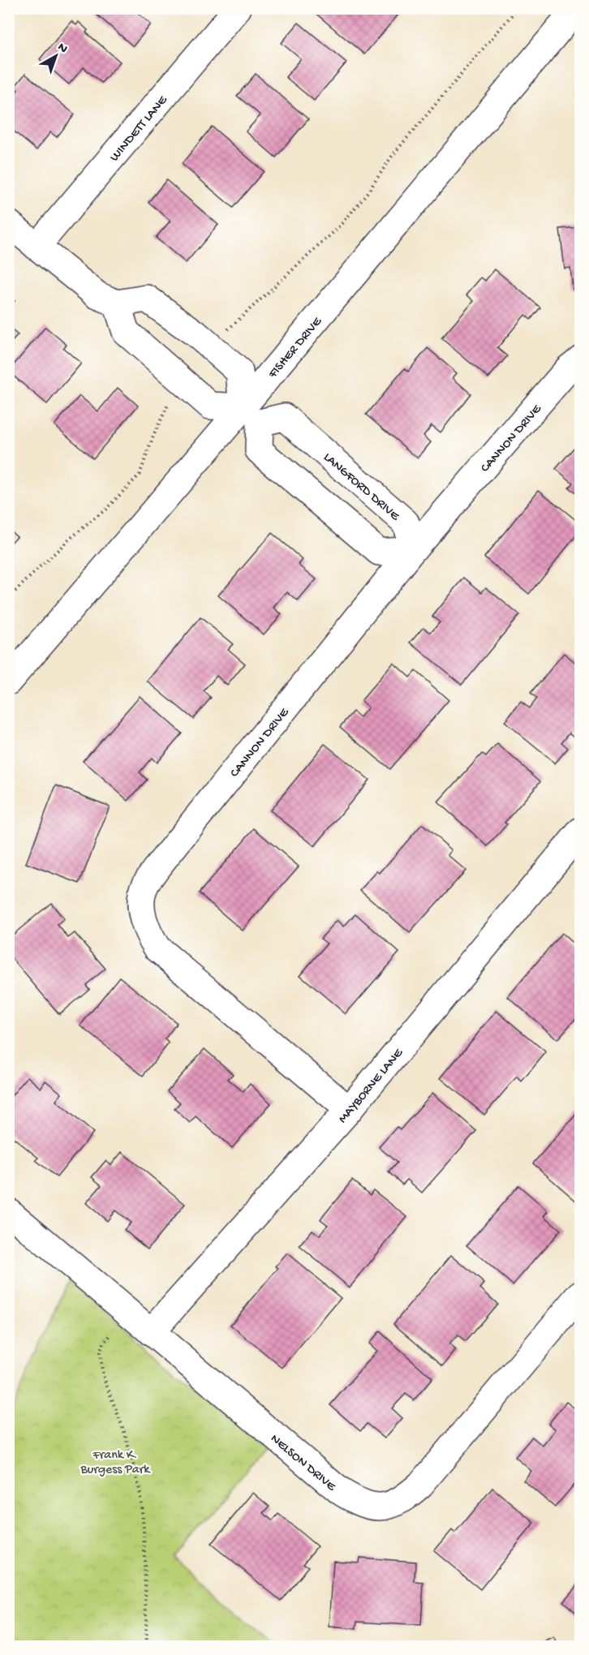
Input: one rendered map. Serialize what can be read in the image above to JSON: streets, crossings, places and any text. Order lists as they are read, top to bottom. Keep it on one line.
{"streets":{"street":["WINDETT LANE","FISHER DRIVE","CANNON DRIVE","LANGFORD DRIVE","MAYBORNE LANE","NELSON DRIVE"]},"crossings":[["FISHER DRIVE","LANGFORD DRIVE"],["CANNON DRIVE","LANGFORD DRIVE"],["CANNON DRIVE","MAYBORNE LANE"],["MAYBORNE LANE","NELSON DRIVE"]],"parks":["Frank K. Burgess Park"],"north":"top right"}
